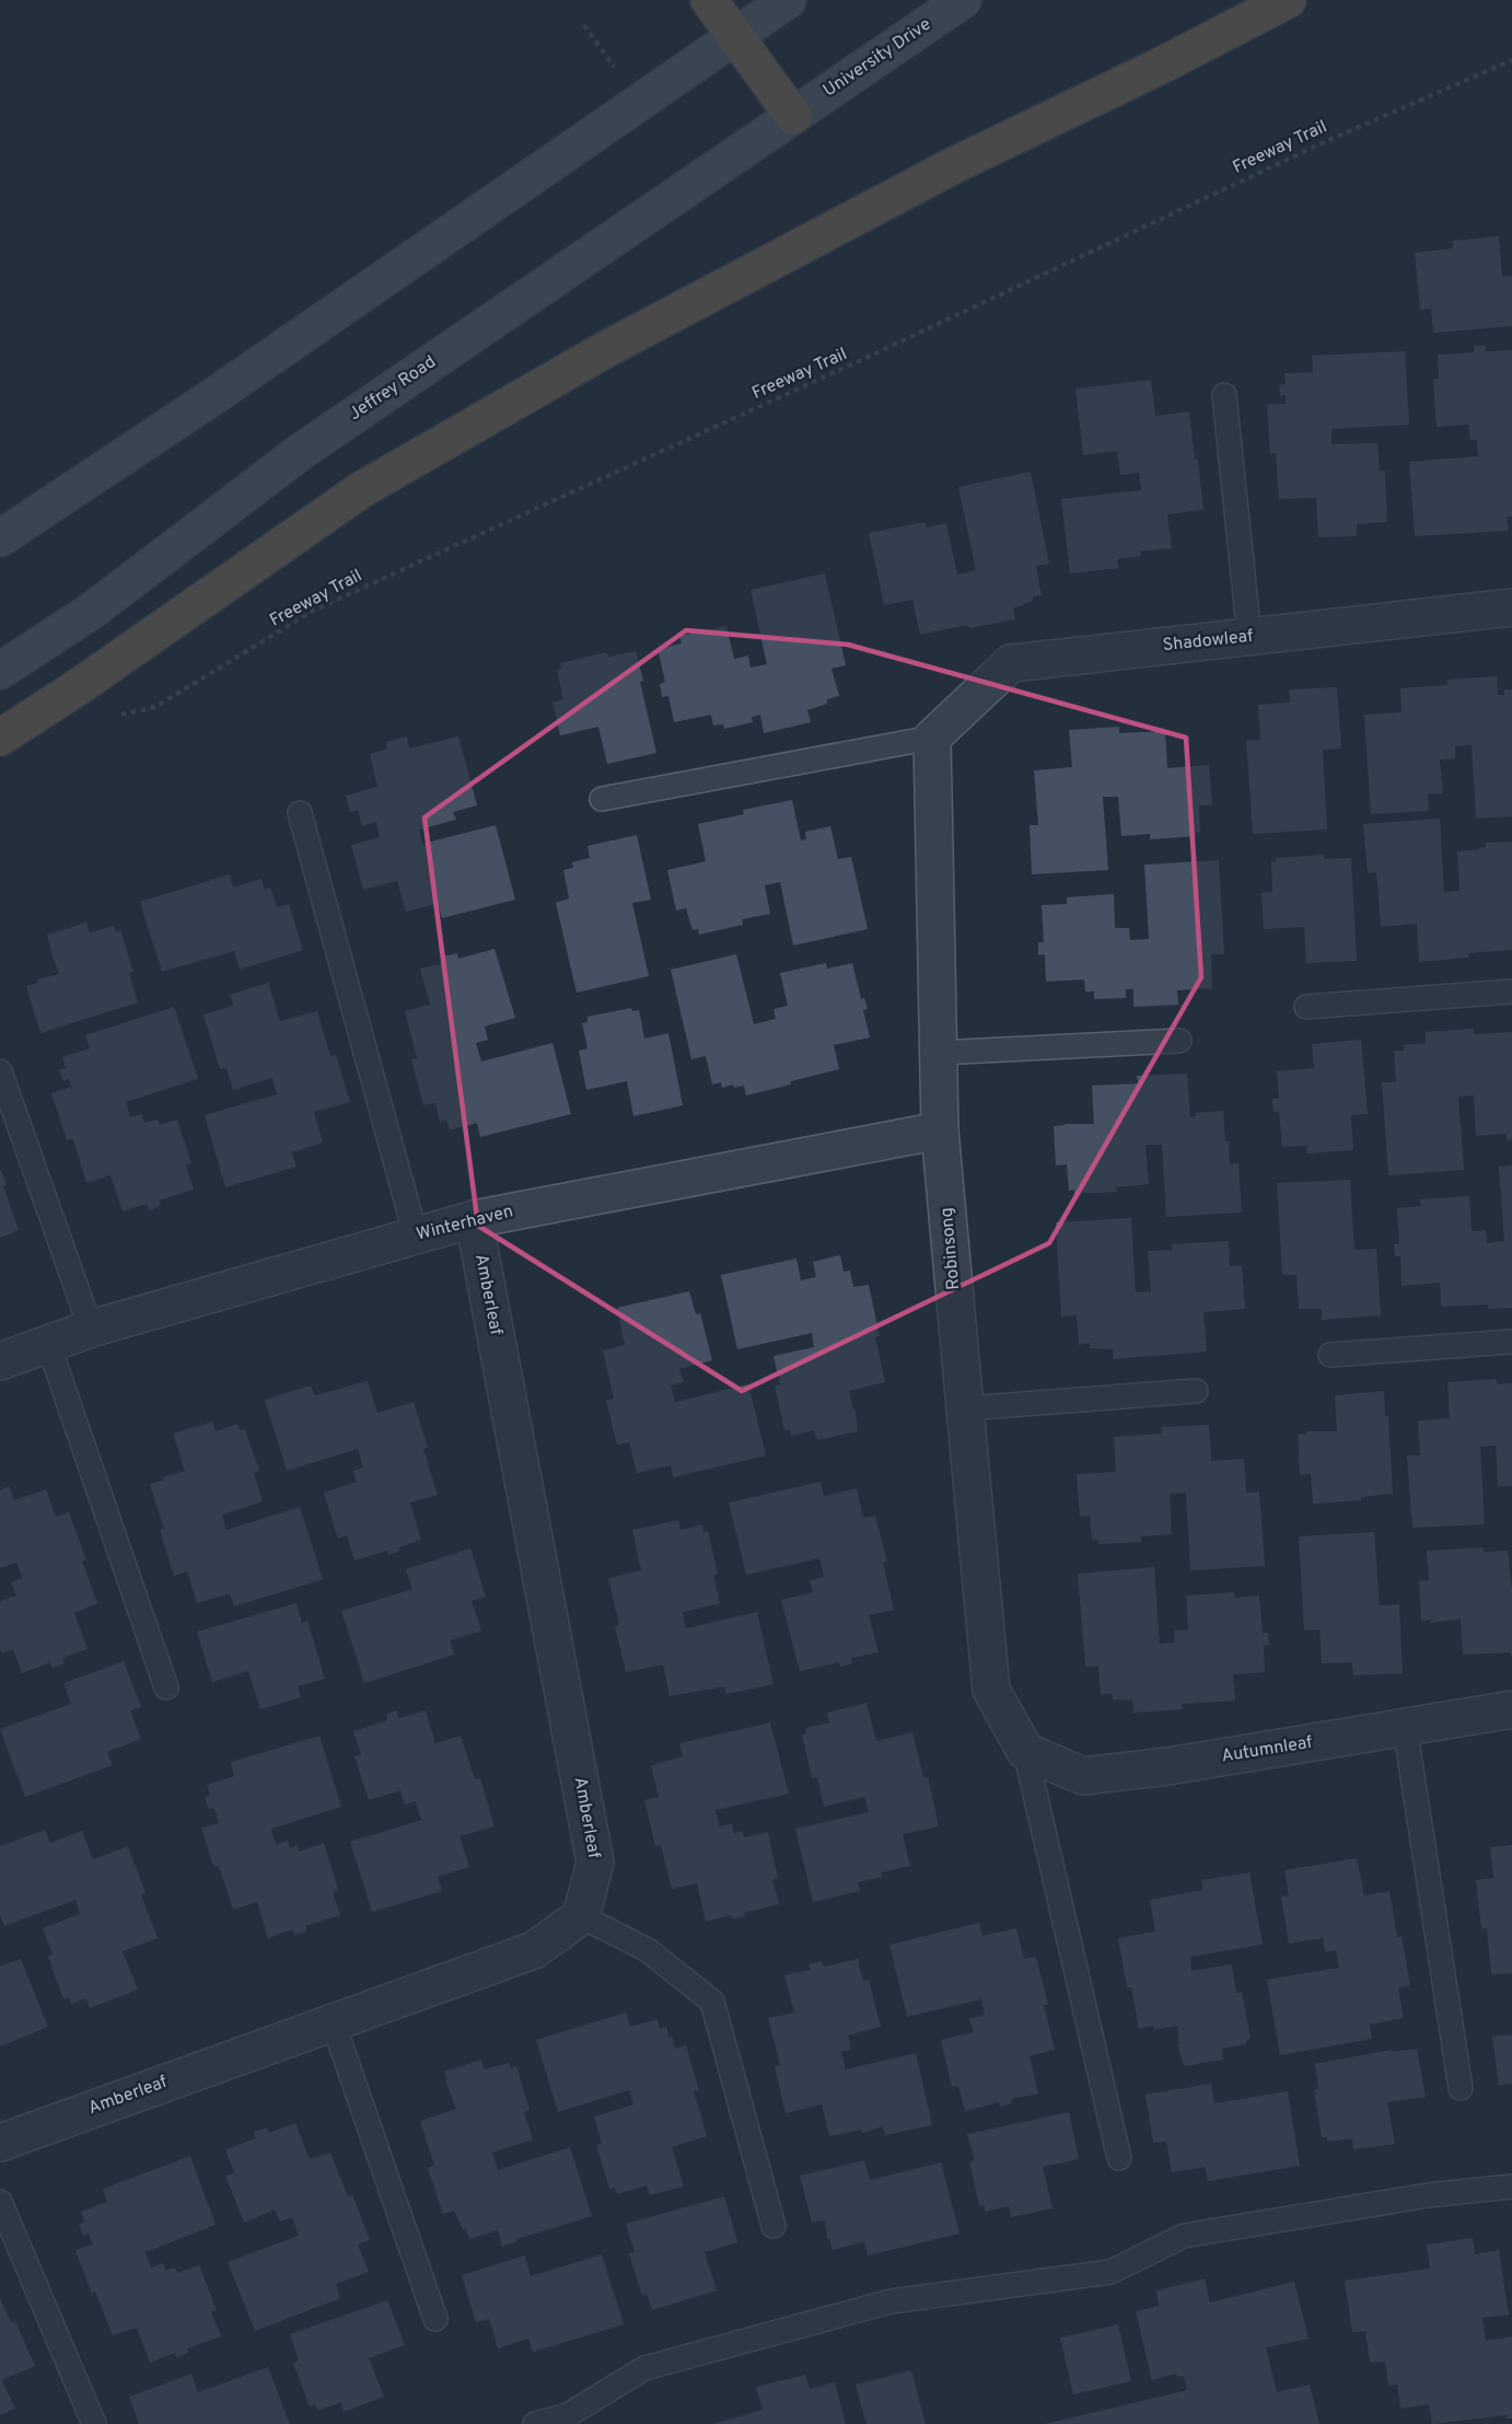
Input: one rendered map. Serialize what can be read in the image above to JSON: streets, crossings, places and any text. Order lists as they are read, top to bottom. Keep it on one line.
{"streets":{"main road":["University Drive","Jeffrey Road"],"street":["Shadowleaf","Winterhaven","Robinsong","Amberleaf","Autumnleaf"],"path":["Freeway Trail"]},"crossings":[["University Drive","Jeffrey Road"],["Shadowleaf","Robinsong"],["Winterhaven","Robinsong"],["Winterhaven","Amberleaf"],["Robinsong","Autumnleaf"]]}
